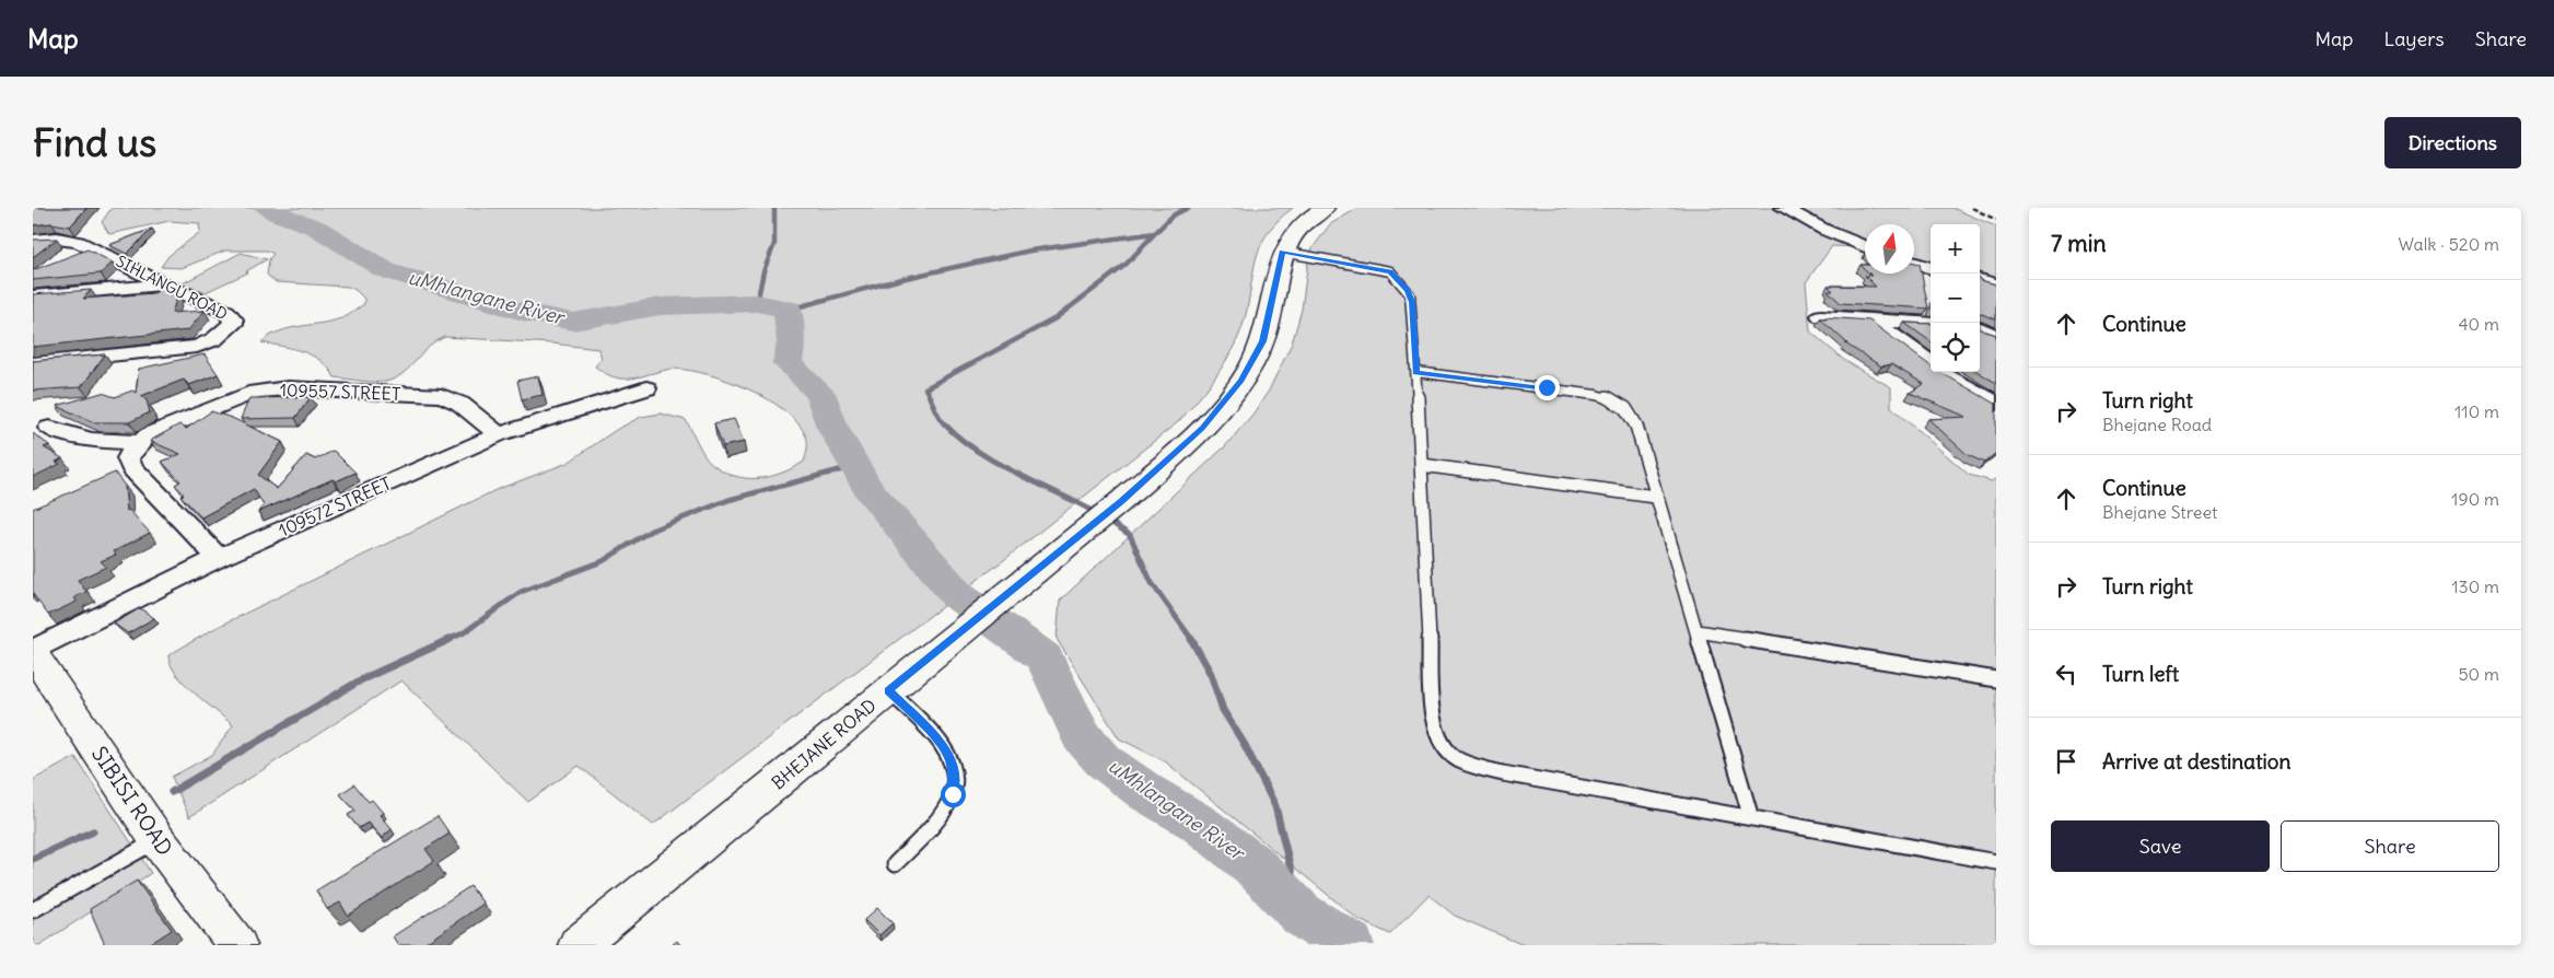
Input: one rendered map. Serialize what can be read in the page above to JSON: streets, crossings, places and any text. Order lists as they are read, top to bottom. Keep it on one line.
{"streets":{"street":["SIHLANGU ROAD","109557 STREET","109572 STREET","BHEJANE ROAD","SIBISI ROAD"]},"crossings":[["109557 STREET","109572 STREET"],["109572 STREET","SIBISI ROAD"]],"water":["uMhlangane River"],"north":"top","page":{"header":"Map","nav":["Map","Layers","Share"],"buttons":["Directions",["Save","Share"]],"title":"Find us","heading":["7 min","Walk · 520 m"],"map_buttons":["+","−"],"list":[["Continue","40 m"],["Turn right","Bhejane Road","110 m"],["Continue","Bhejane Street","190 m"],["Turn right","130 m"],["Turn left","50 m"],"Arrive at destination"]}}
